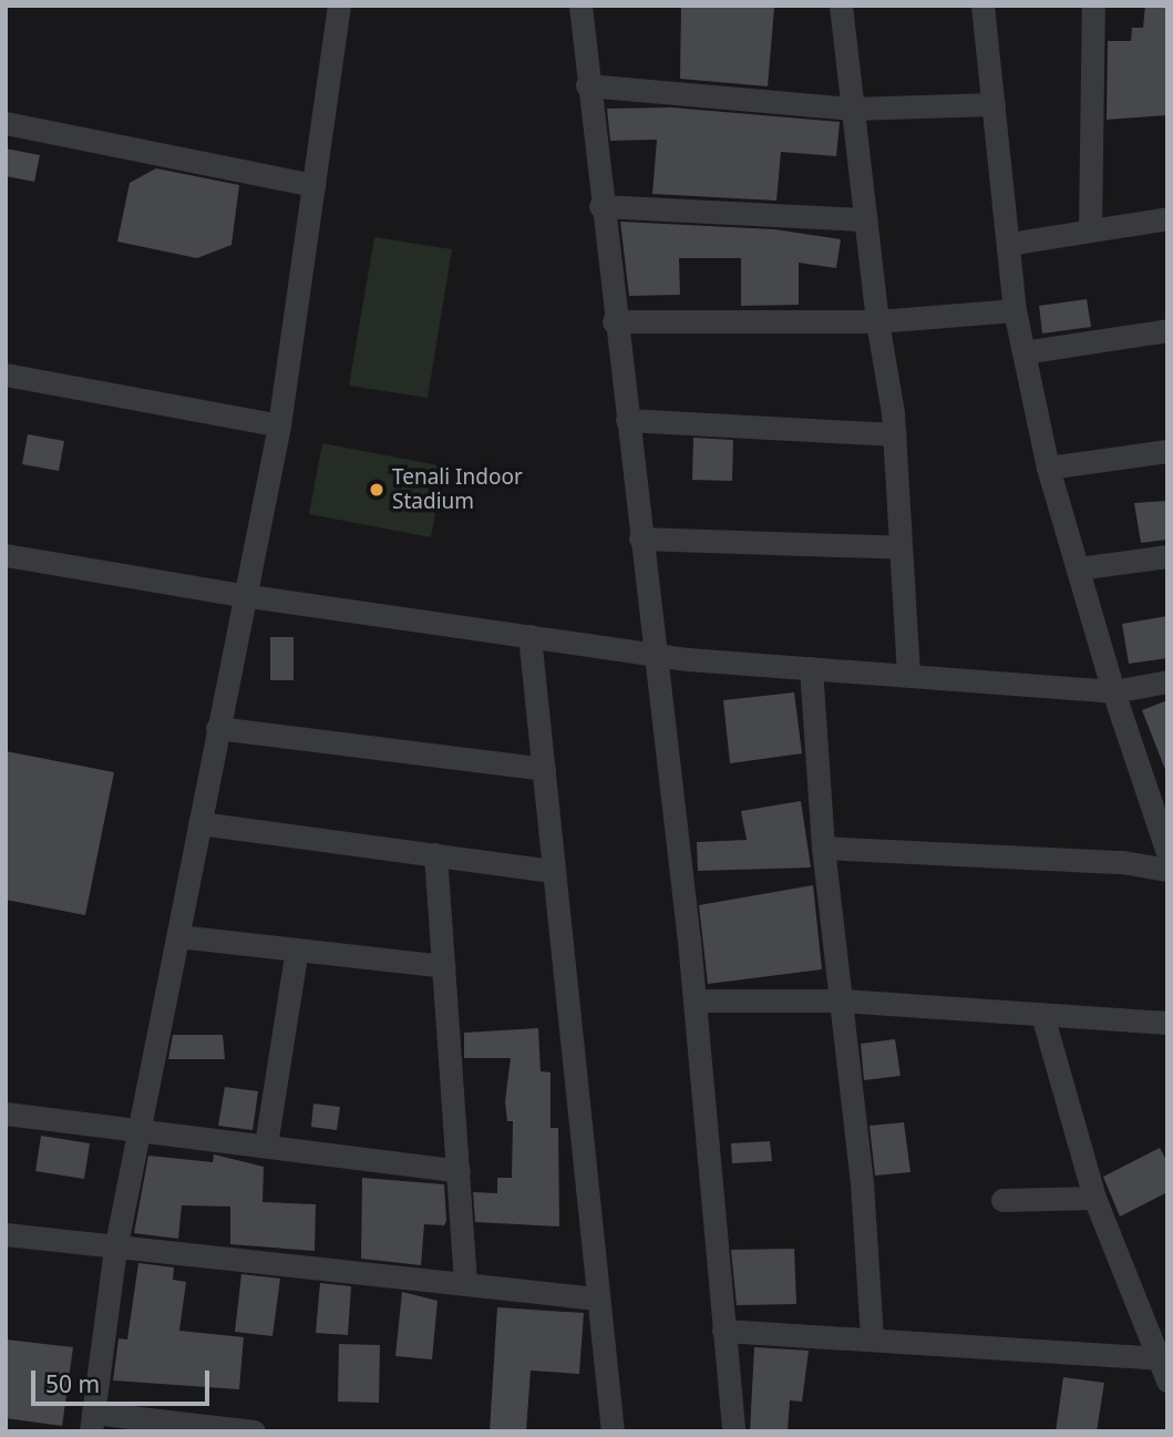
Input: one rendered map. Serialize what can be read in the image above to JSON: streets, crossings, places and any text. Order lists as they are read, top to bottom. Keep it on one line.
{"places":["Tenali Indoor Stadium"],"scale_bar":"50 m"}
